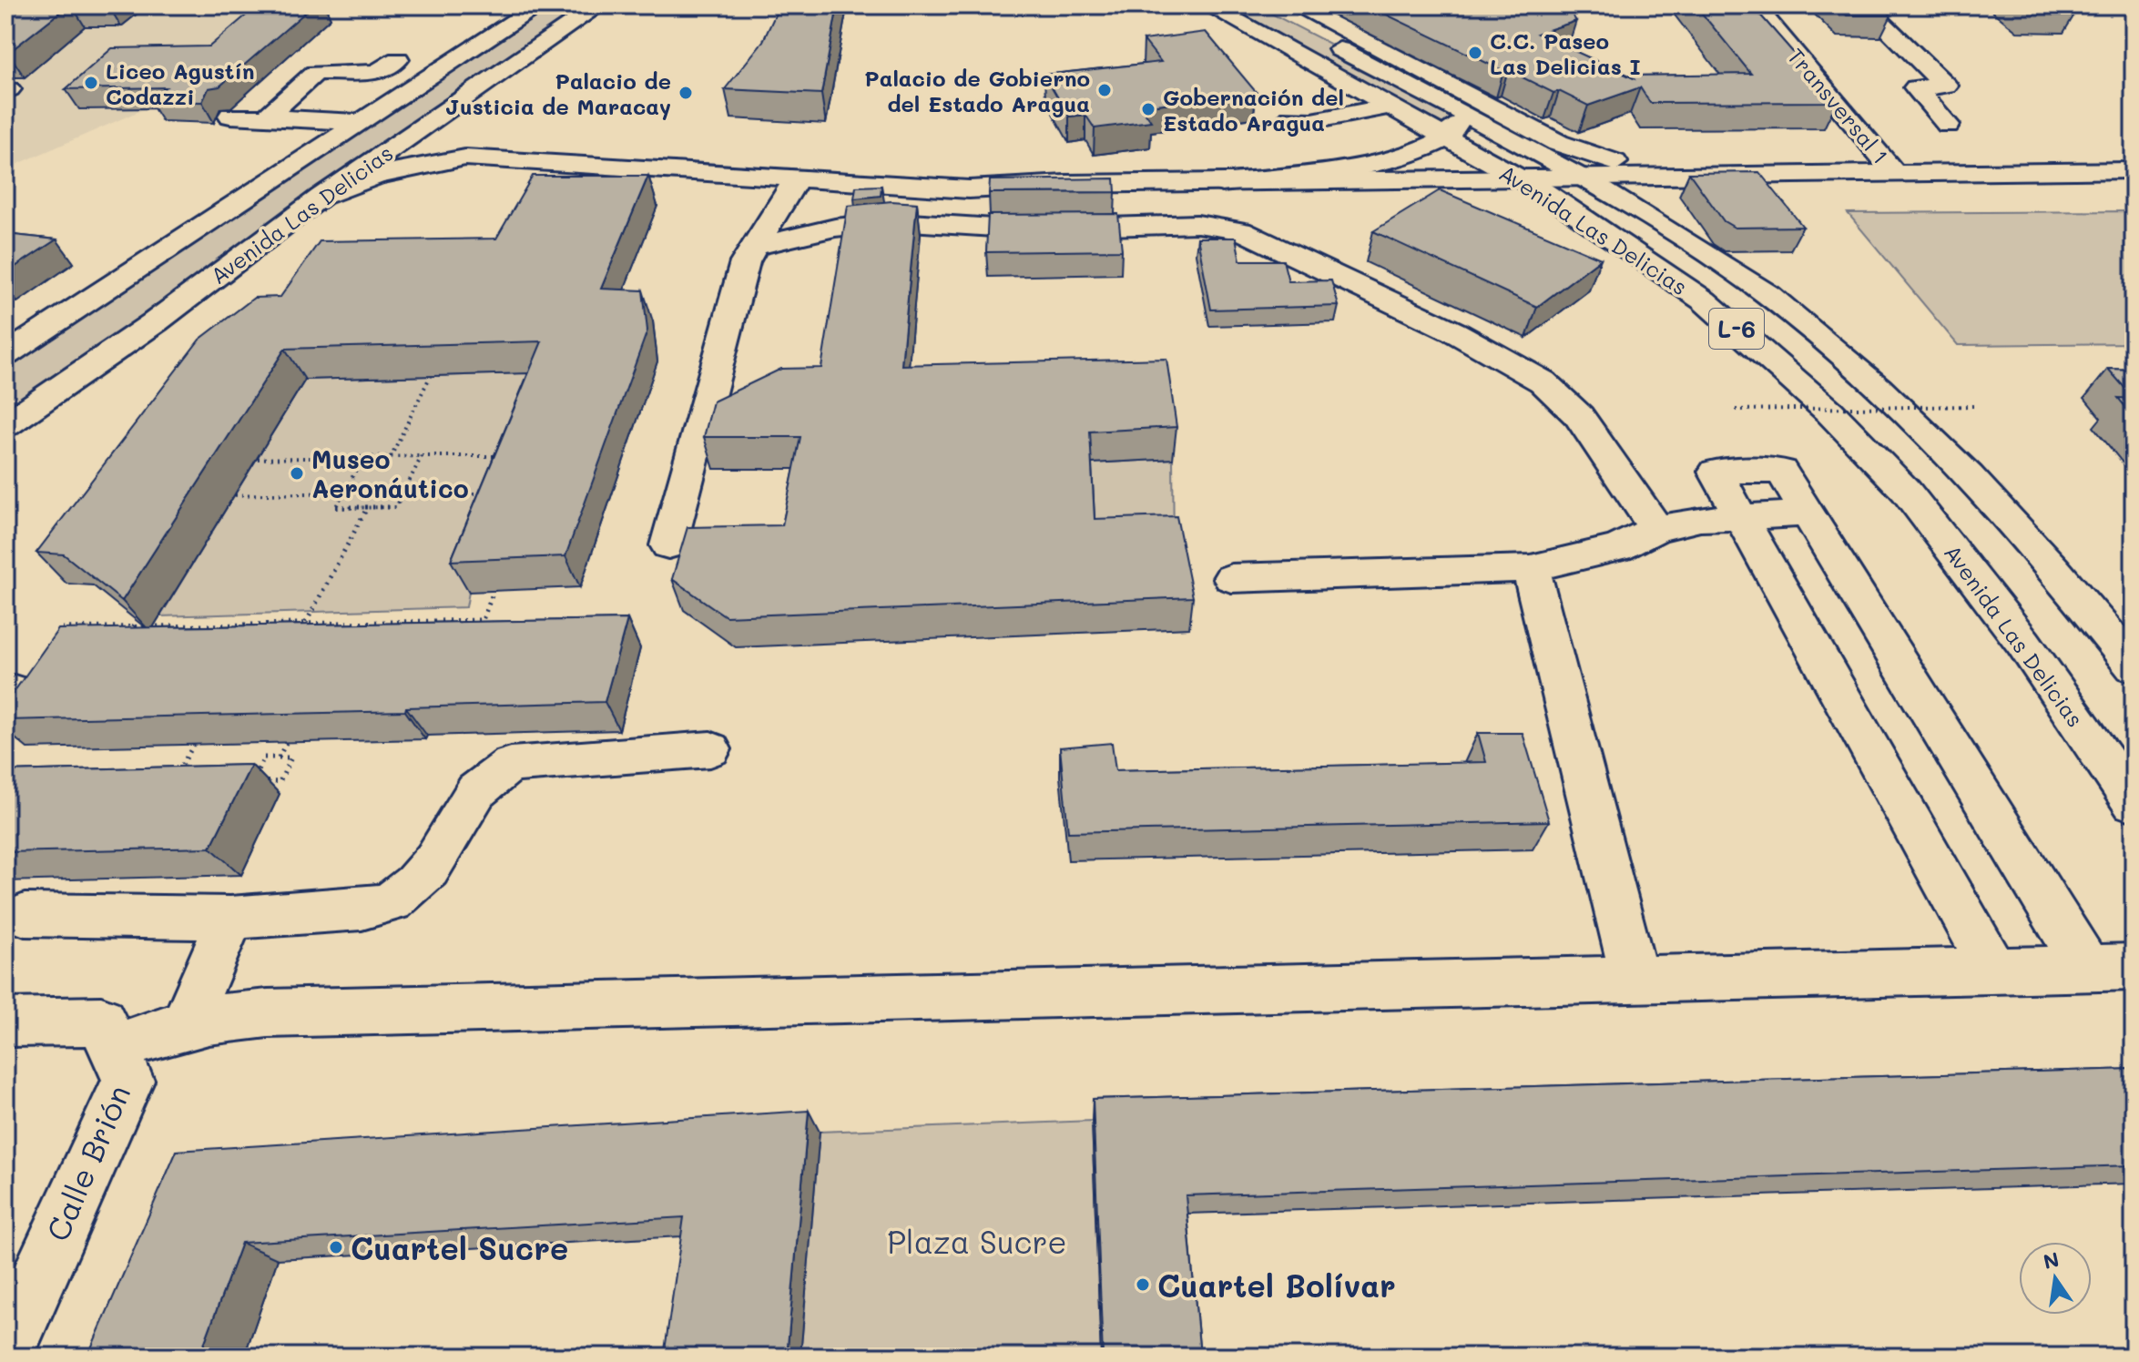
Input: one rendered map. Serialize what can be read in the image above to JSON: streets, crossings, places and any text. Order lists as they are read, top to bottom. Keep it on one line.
{"streets":{"street":["Transversal 1","Avenida Las Delicias","L-6","Calle Brión"]},"parks":["Plaza Sucre"],"places":["C.C. Paseo Las Delicias I","Liceo Agustín Codazzi","Palacio de Gobierno del Estado Aragua","Palacio de Justicia de Maracay","Gobernación del Estado Aragua","Museo Aeronáutico","Cuartel Sucre","Cuartel Bolívar"],"north":"top"}
